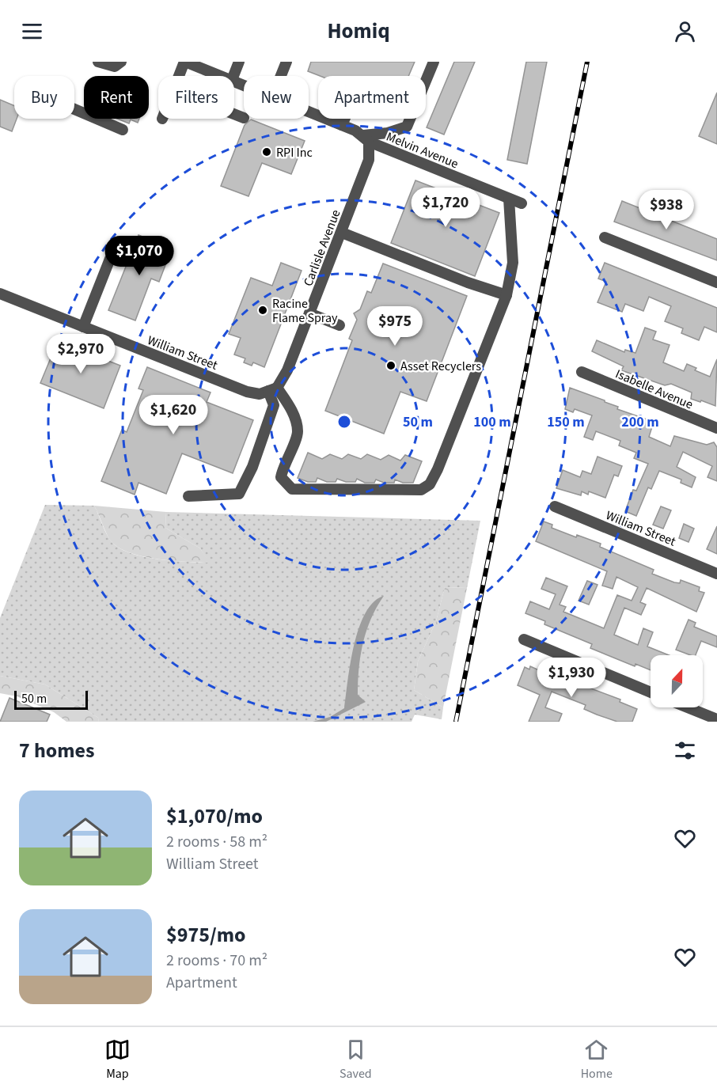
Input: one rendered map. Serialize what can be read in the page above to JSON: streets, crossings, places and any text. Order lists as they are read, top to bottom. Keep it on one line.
{"streets":{"street":["Melvin Avenue","Carlisle Avenue","William Street","Isabelle Avenue"]},"crossings":[["Melvin Avenue","Carlisle Avenue"],["Carlisle Avenue","William Street"]],"places":["RPI Inc","Racine Flame Spray","Asset Recyclers"],"scale_bar":"50 m","north":"top","page":{"header":"Homiq","chip":["Buy","Rent","Filters","New","Apartment"],"price":["$1,720","$938","$1,070","$975","$2,970","$1,620","$1,930"],"scale":"50 m","heading":"7 homes","list":[{"name":"$1,070/mo","note":"2 rooms · 58 m² · William Street"},{"name":"$975/mo","note":"2 rooms · 70 m² · Apartment"}],"tabs":["Map","Saved","Home"]},"rings":["50 m","100 m","150 m","200 m"]}
